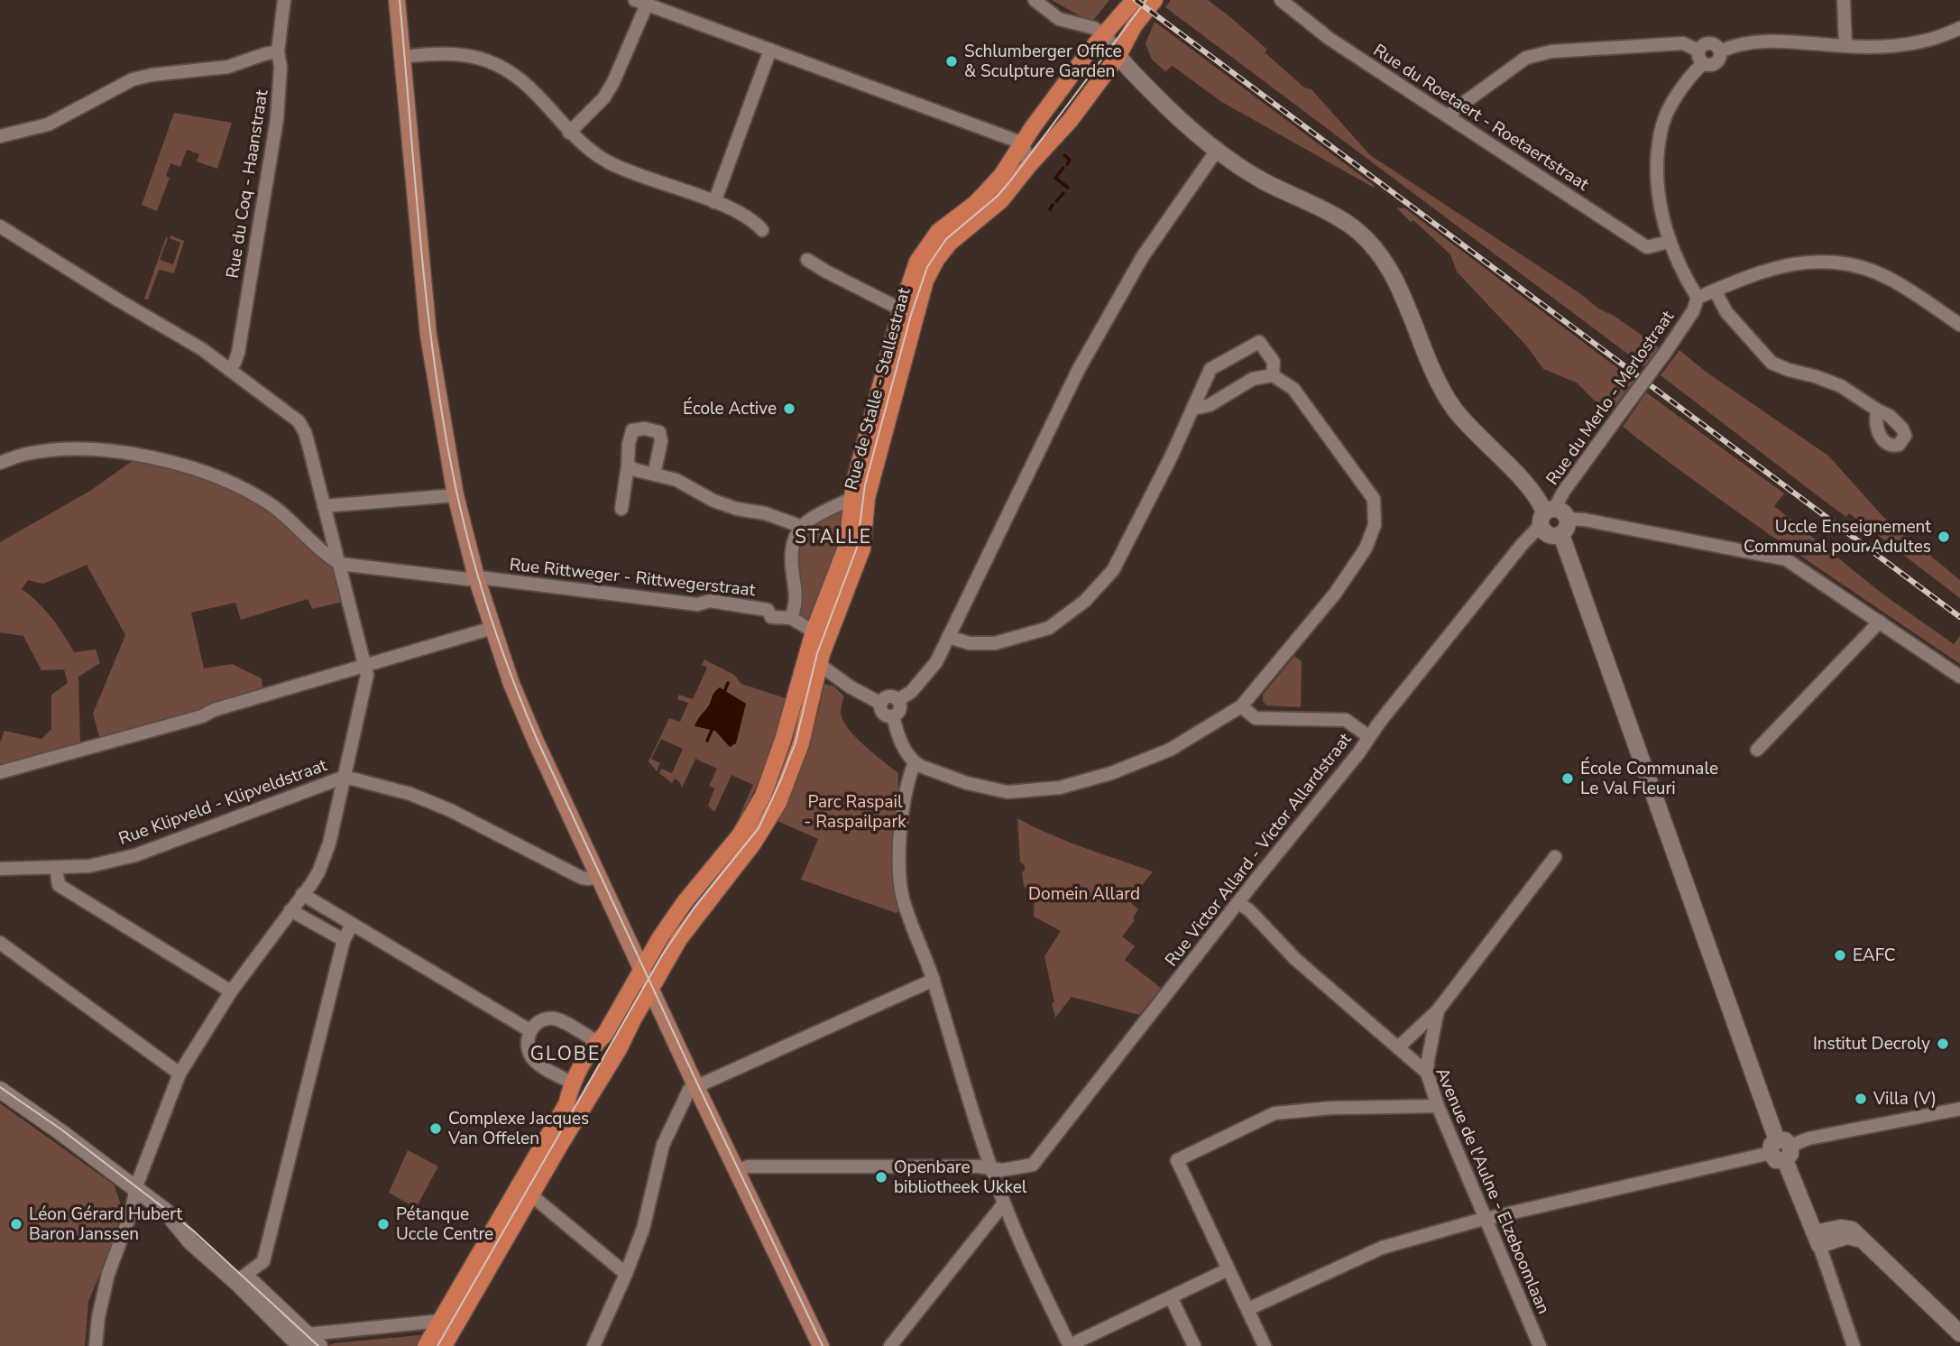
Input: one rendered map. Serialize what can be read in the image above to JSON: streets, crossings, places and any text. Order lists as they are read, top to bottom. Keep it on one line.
{"streets":{"main road":["Rue de Stalle - Stallestraat"],"street":["Rue du Roetaert - Roetaertstraat","Rue du Coq - Haanstraat","Rue du Merlo - Merlostraat","Rue Rittweger - Rittwegerstraat","Rue Klipveld - Klipveldstraat","Rue Victor Allard - Victor Allardstraat","Avenue de l'Aulne - Elzeboomlaan"]},"crossings":[["Rue de Stalle - Stallestraat","Rue Rittweger - Rittwegerstraat"],["Rue du Merlo - Merlostraat","Rue Victor Allard - Victor Allardstraat"],["Rue Victor Allard - Victor Allardstraat","Avenue de l'Aulne - Elzeboomlaan"]],"districts":["STALLE","GLOBE"],"parks":["Parc Raspail - Raspailpark","Domein Allard"],"places":["Schlumberger Office & Sculpture Garden","École Active","Uccle Enseignement Communal pour Adultes","École Communale Le Val Fleuri","EAFC","Institut Decroly","Villa (V)","Complexe Jacques Van Offelen","Openbare bibliotheek Ukkel","Léon Gérard Hubert Baron Janssen","Pétanque Uccle Centre"]}
